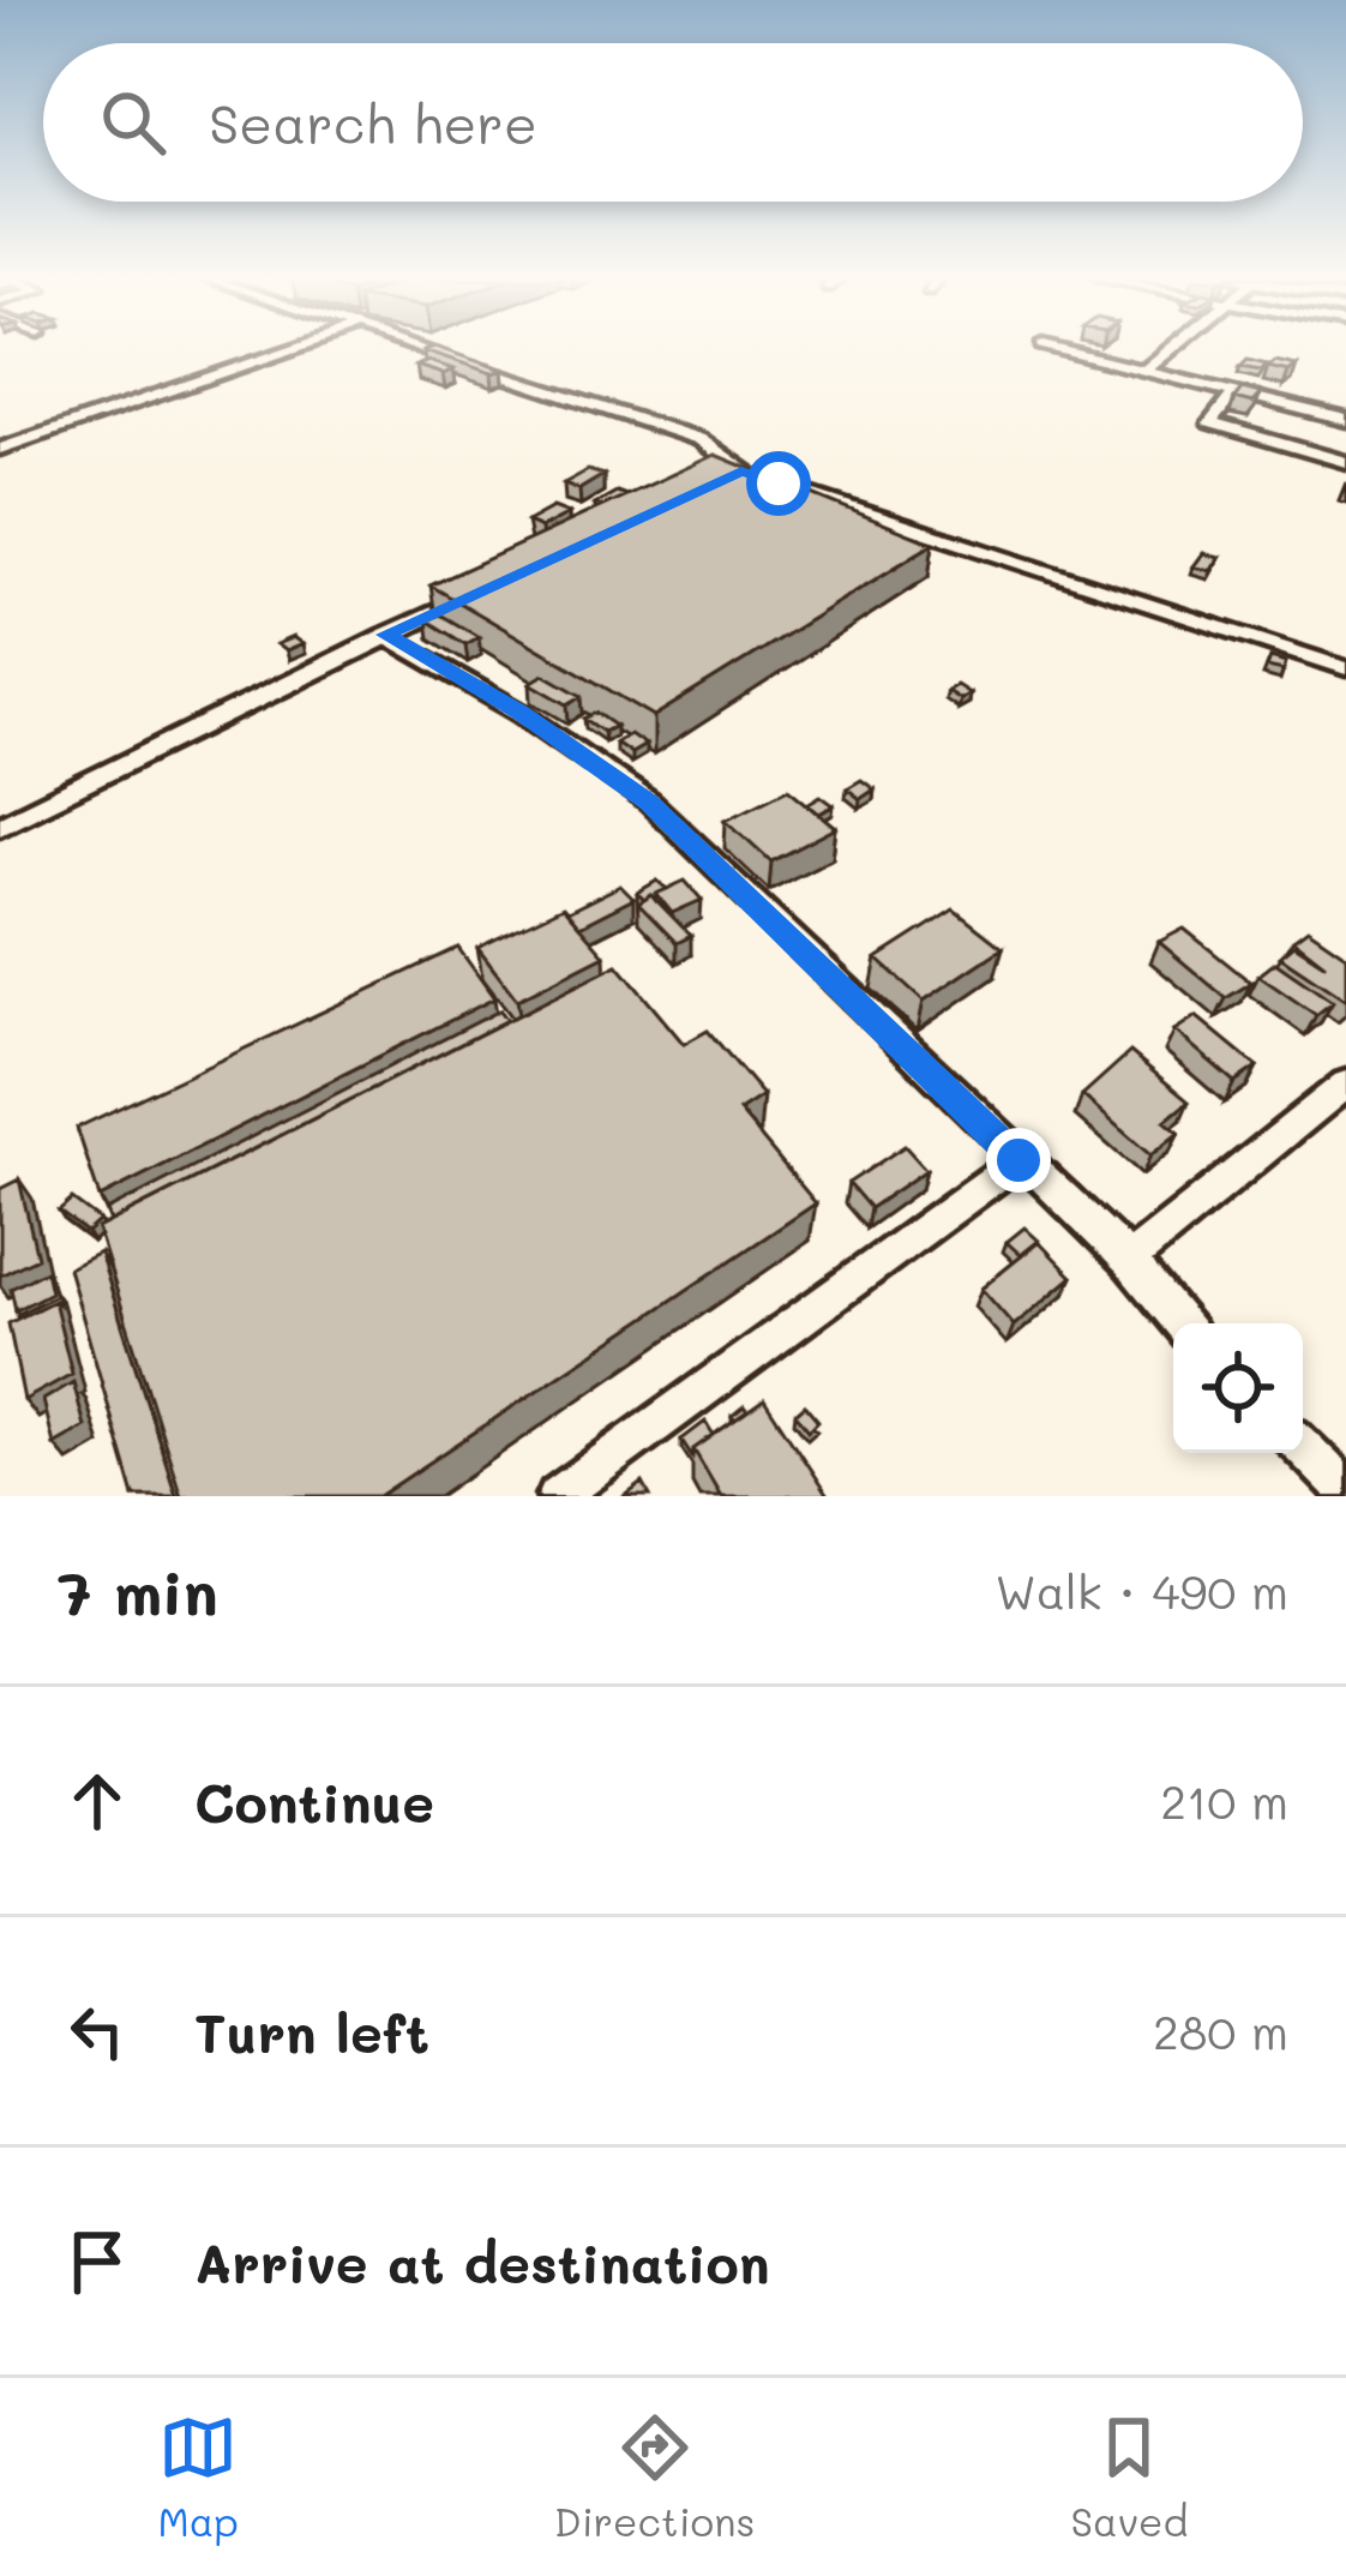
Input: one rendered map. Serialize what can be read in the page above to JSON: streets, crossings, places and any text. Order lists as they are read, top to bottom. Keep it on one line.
{"page":{"search":"Search here","heading":["7 min","Walk · 490 m"],"list":[["Continue","210 m"],["Turn left","280 m"],"Arrive at destination"],"nav":["Map","Directions","Saved"]}}
